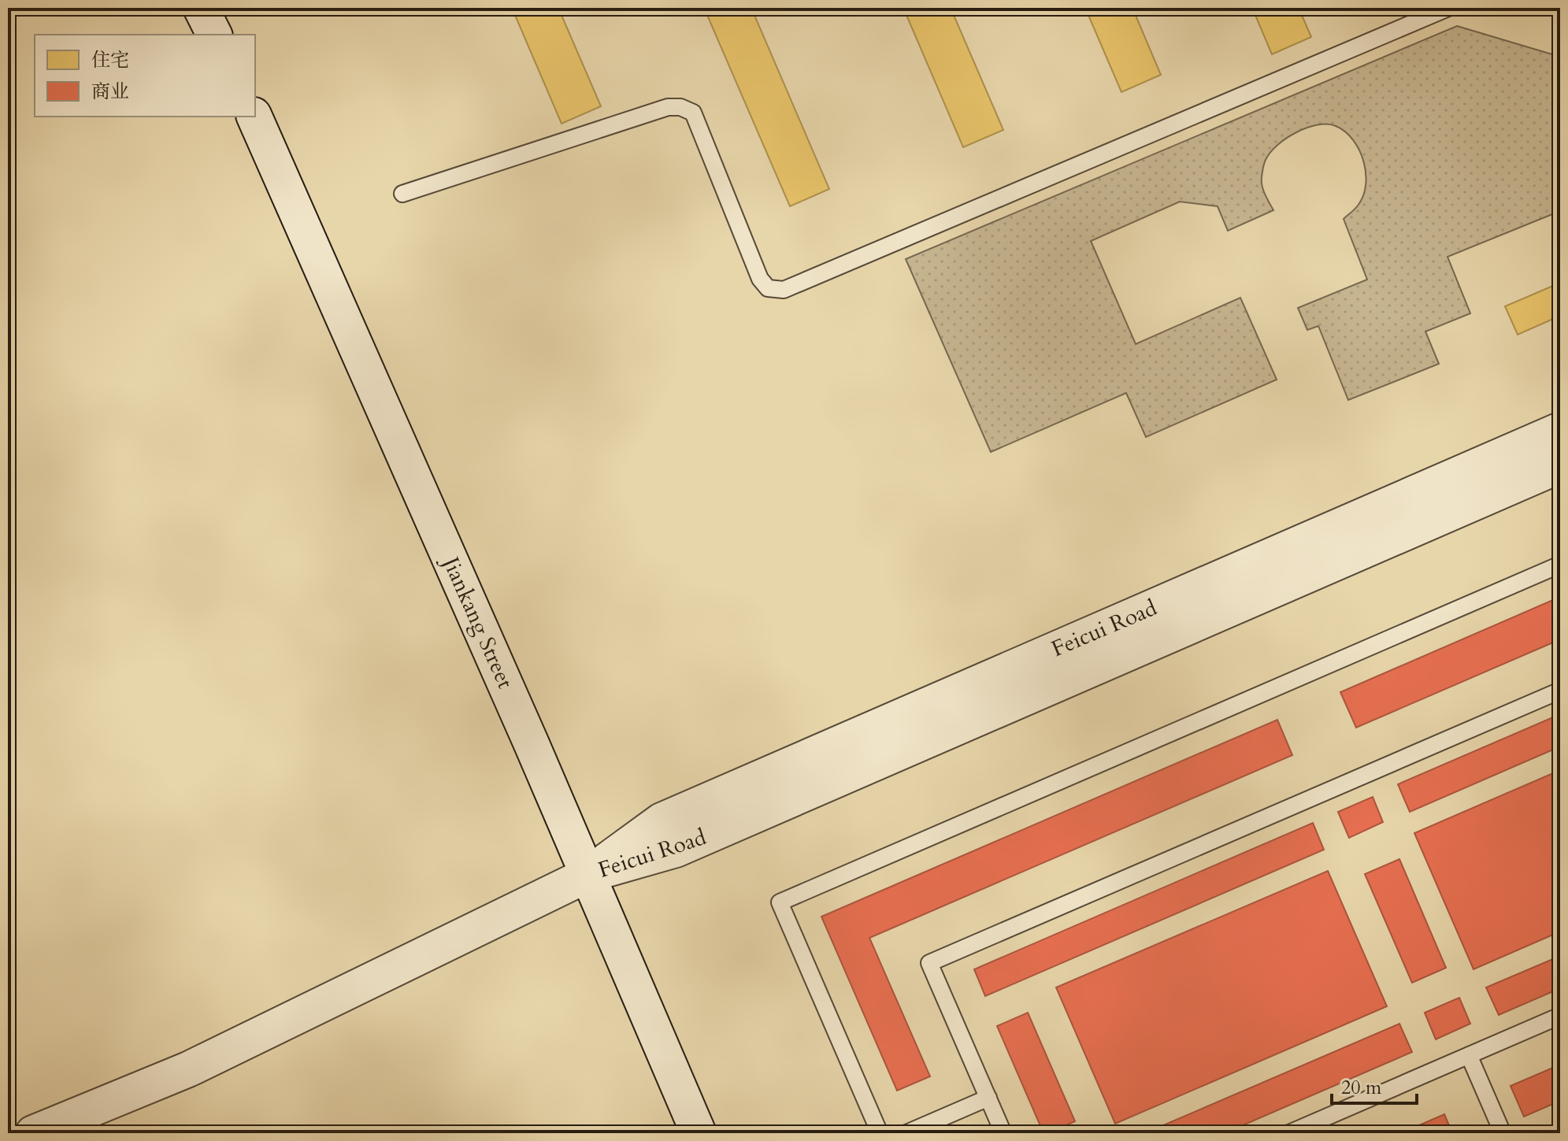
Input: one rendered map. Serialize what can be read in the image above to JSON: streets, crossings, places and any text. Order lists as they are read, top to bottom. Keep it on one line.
{"streets":{"street":["Jiankang Street","Feicui Road"]},"crossings":[["Jiankang Street","Feicui Road"]],"legend":["住宅","商业"],"scale_bar":"20 m"}
